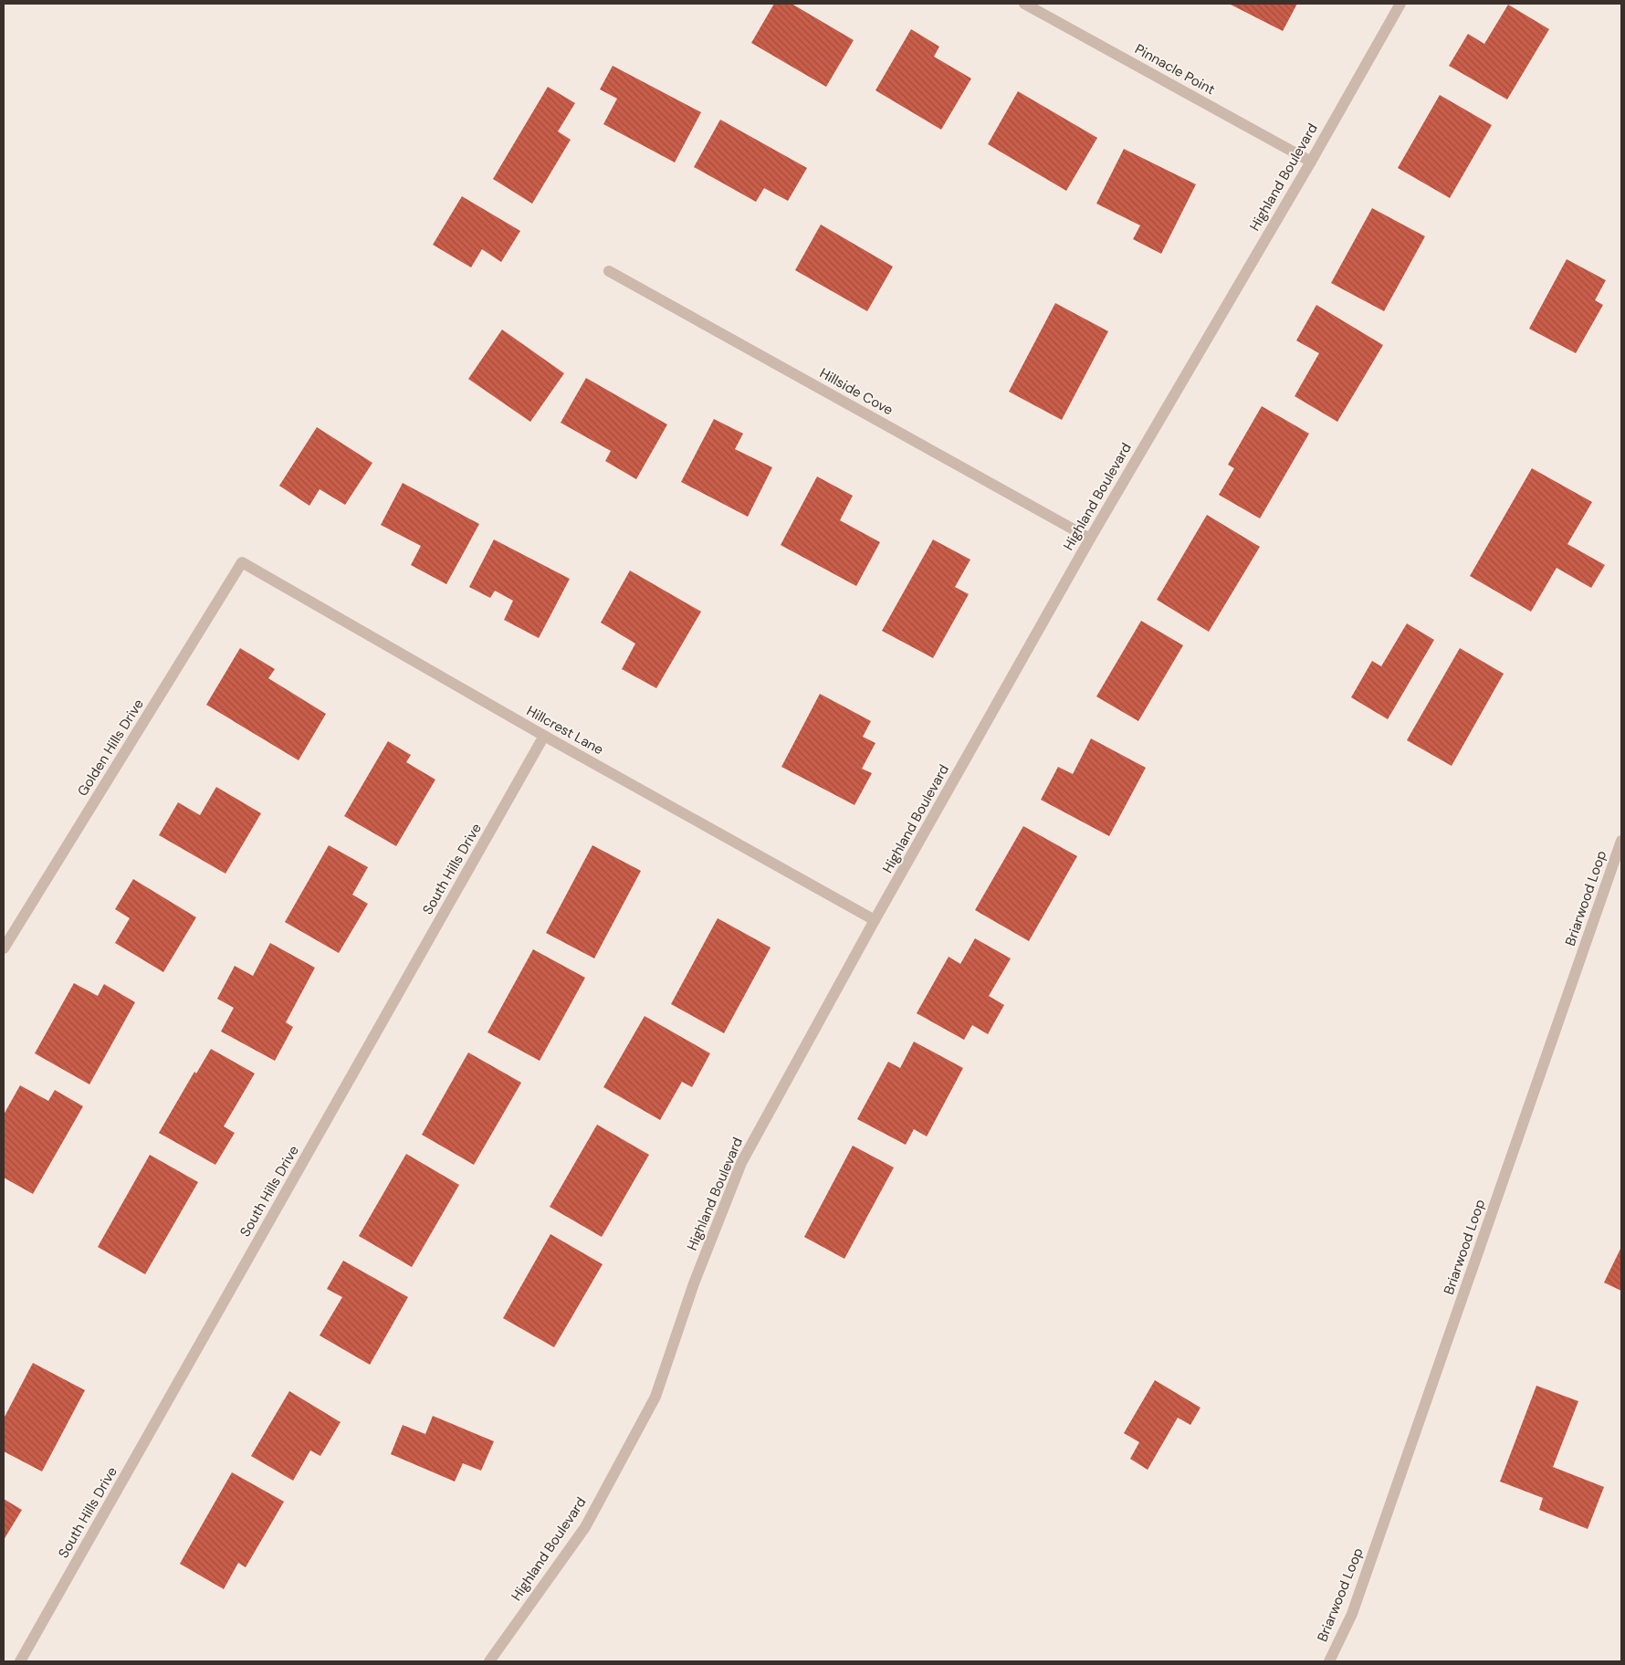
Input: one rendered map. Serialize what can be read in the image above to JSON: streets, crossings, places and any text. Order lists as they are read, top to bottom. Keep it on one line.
{"streets":{"street":["Pinnacle Point","Highland Boulevard","Hillside Cove","Hillcrest Lane","Golden Hills Drive","South Hills Drive","Briarwood Loop"]},"crossings":[["Pinnacle Point","Highland Boulevard"],["Highland Boulevard","Hillside Cove"],["Highland Boulevard","Hillcrest Lane"],["Hillcrest Lane","Golden Hills Drive"],["Hillcrest Lane","South Hills Drive"]]}
